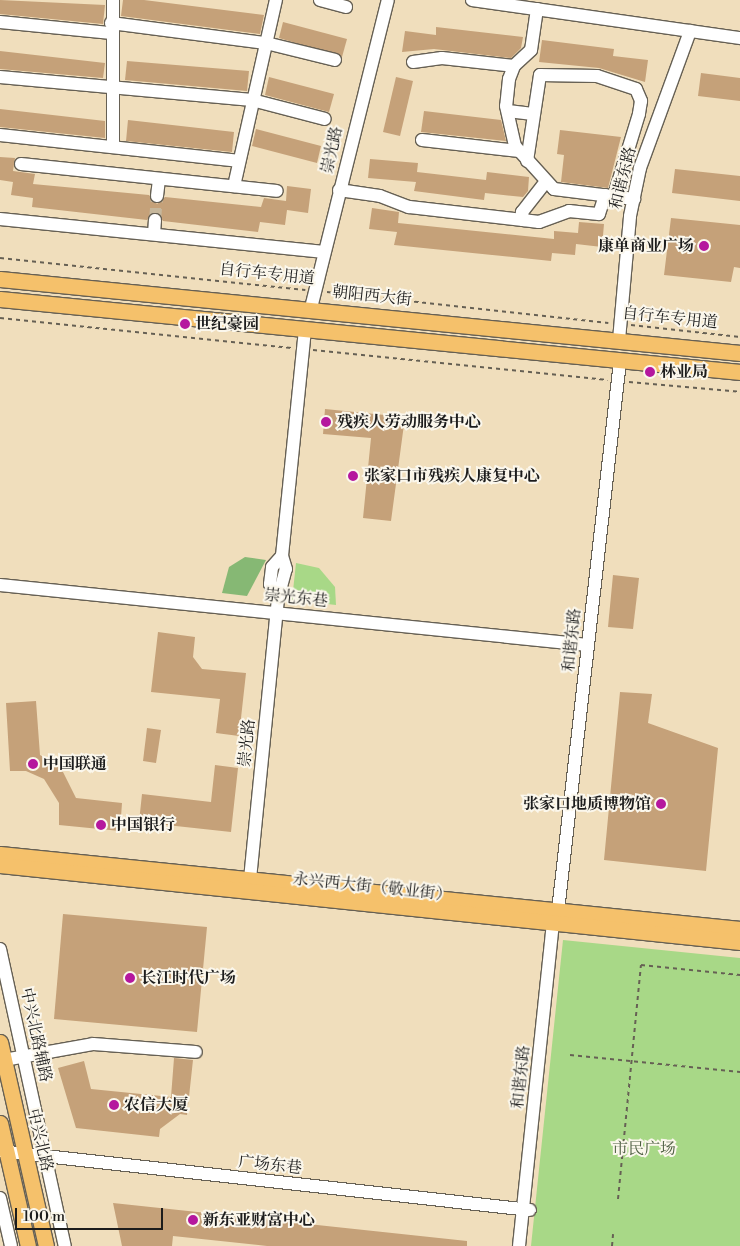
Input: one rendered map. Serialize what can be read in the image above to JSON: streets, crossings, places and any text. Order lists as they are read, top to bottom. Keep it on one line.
{"streets":{"main road":["朝阳西大街","永兴西大街（敬业街）","中兴北路"],"street":["崇光路","和谐东路","崇光东巷","中兴北路辅路","广场东巷"],"path":["自行车专用道"]},"crossings":[["崇光路","自行车专用道"],["崇光路","朝阳西大街"],["崇光路","崇光东巷"],["崇光路","永兴西大街（敬业街）"],["和谐东路","自行车专用道"],["和谐东路","朝阳西大街"],["和谐东路","崇光东巷"],["和谐东路","永兴西大街（敬业街）"],["和谐东路","广场东巷"],["中兴北路辅路","广场东巷"],["中兴北路","广场东巷"]],"parks":["市民广场"],"places":["康单商业广场","世纪豪园","林业局","残疾人劳动服务中心","张家口市残疾人康复中心","中国联通","张家口地质博物馆","中国银行","长江时代广场","农信大厦","新东亚财富中心"],"scale_bar":"100 m"}
